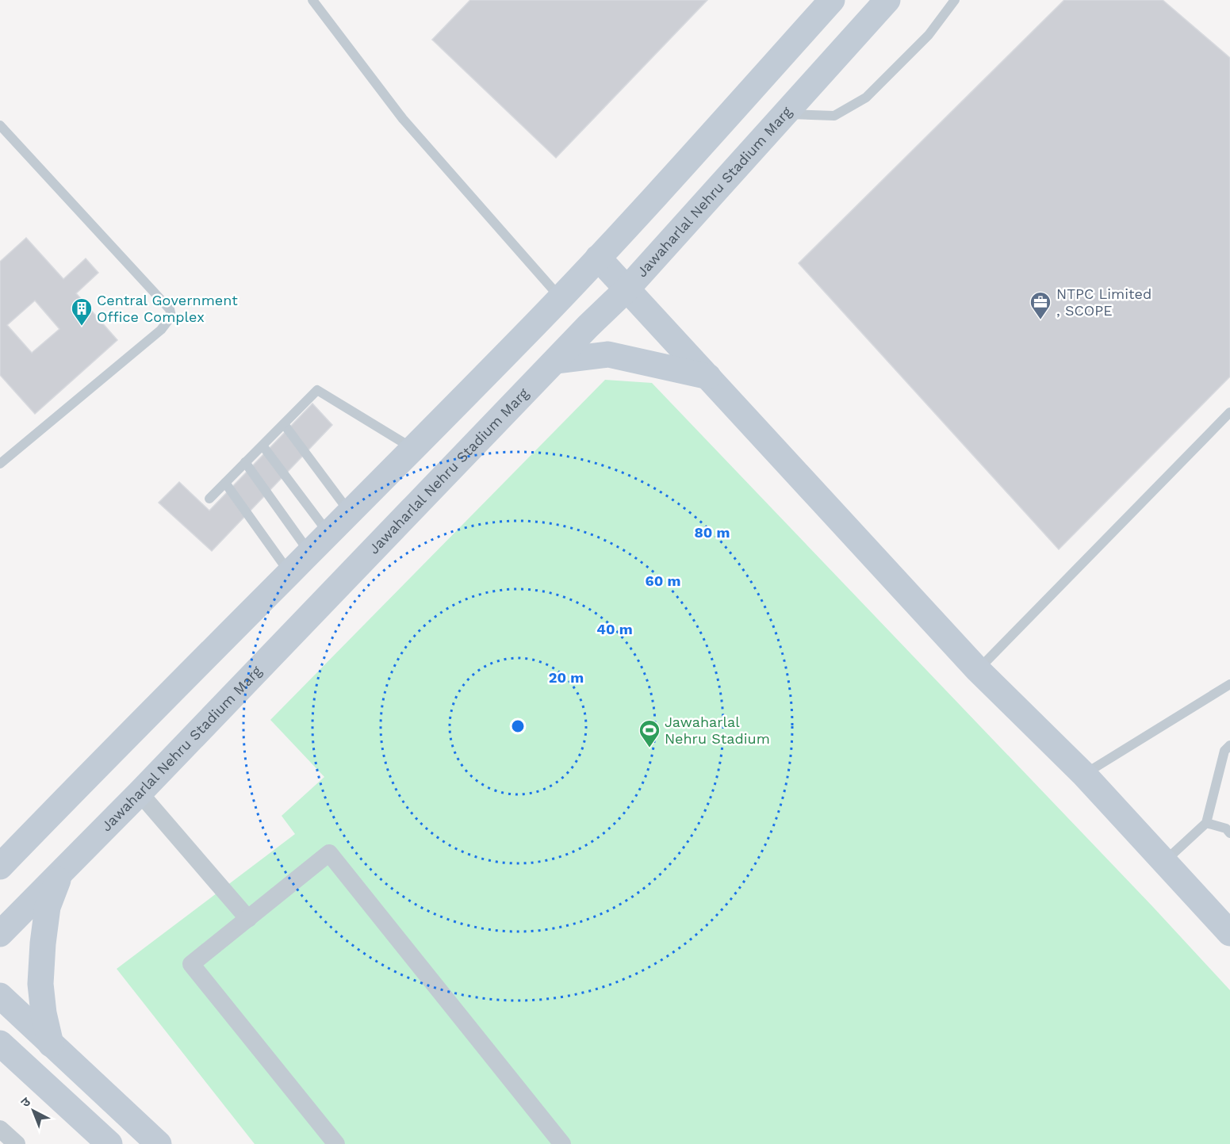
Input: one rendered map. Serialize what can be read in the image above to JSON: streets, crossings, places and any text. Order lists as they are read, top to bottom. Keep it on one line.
{"streets":{"street":["Jawaharlal Nehru Stadium Marg"]},"places":{"office":["NTPC Limited , SCOPE"],"building":["Central Government Office Complex"],"sports":["Jawaharlal Nehru Stadium"]},"north":"top left","rings":["80 m","60 m","40 m","20 m"]}
